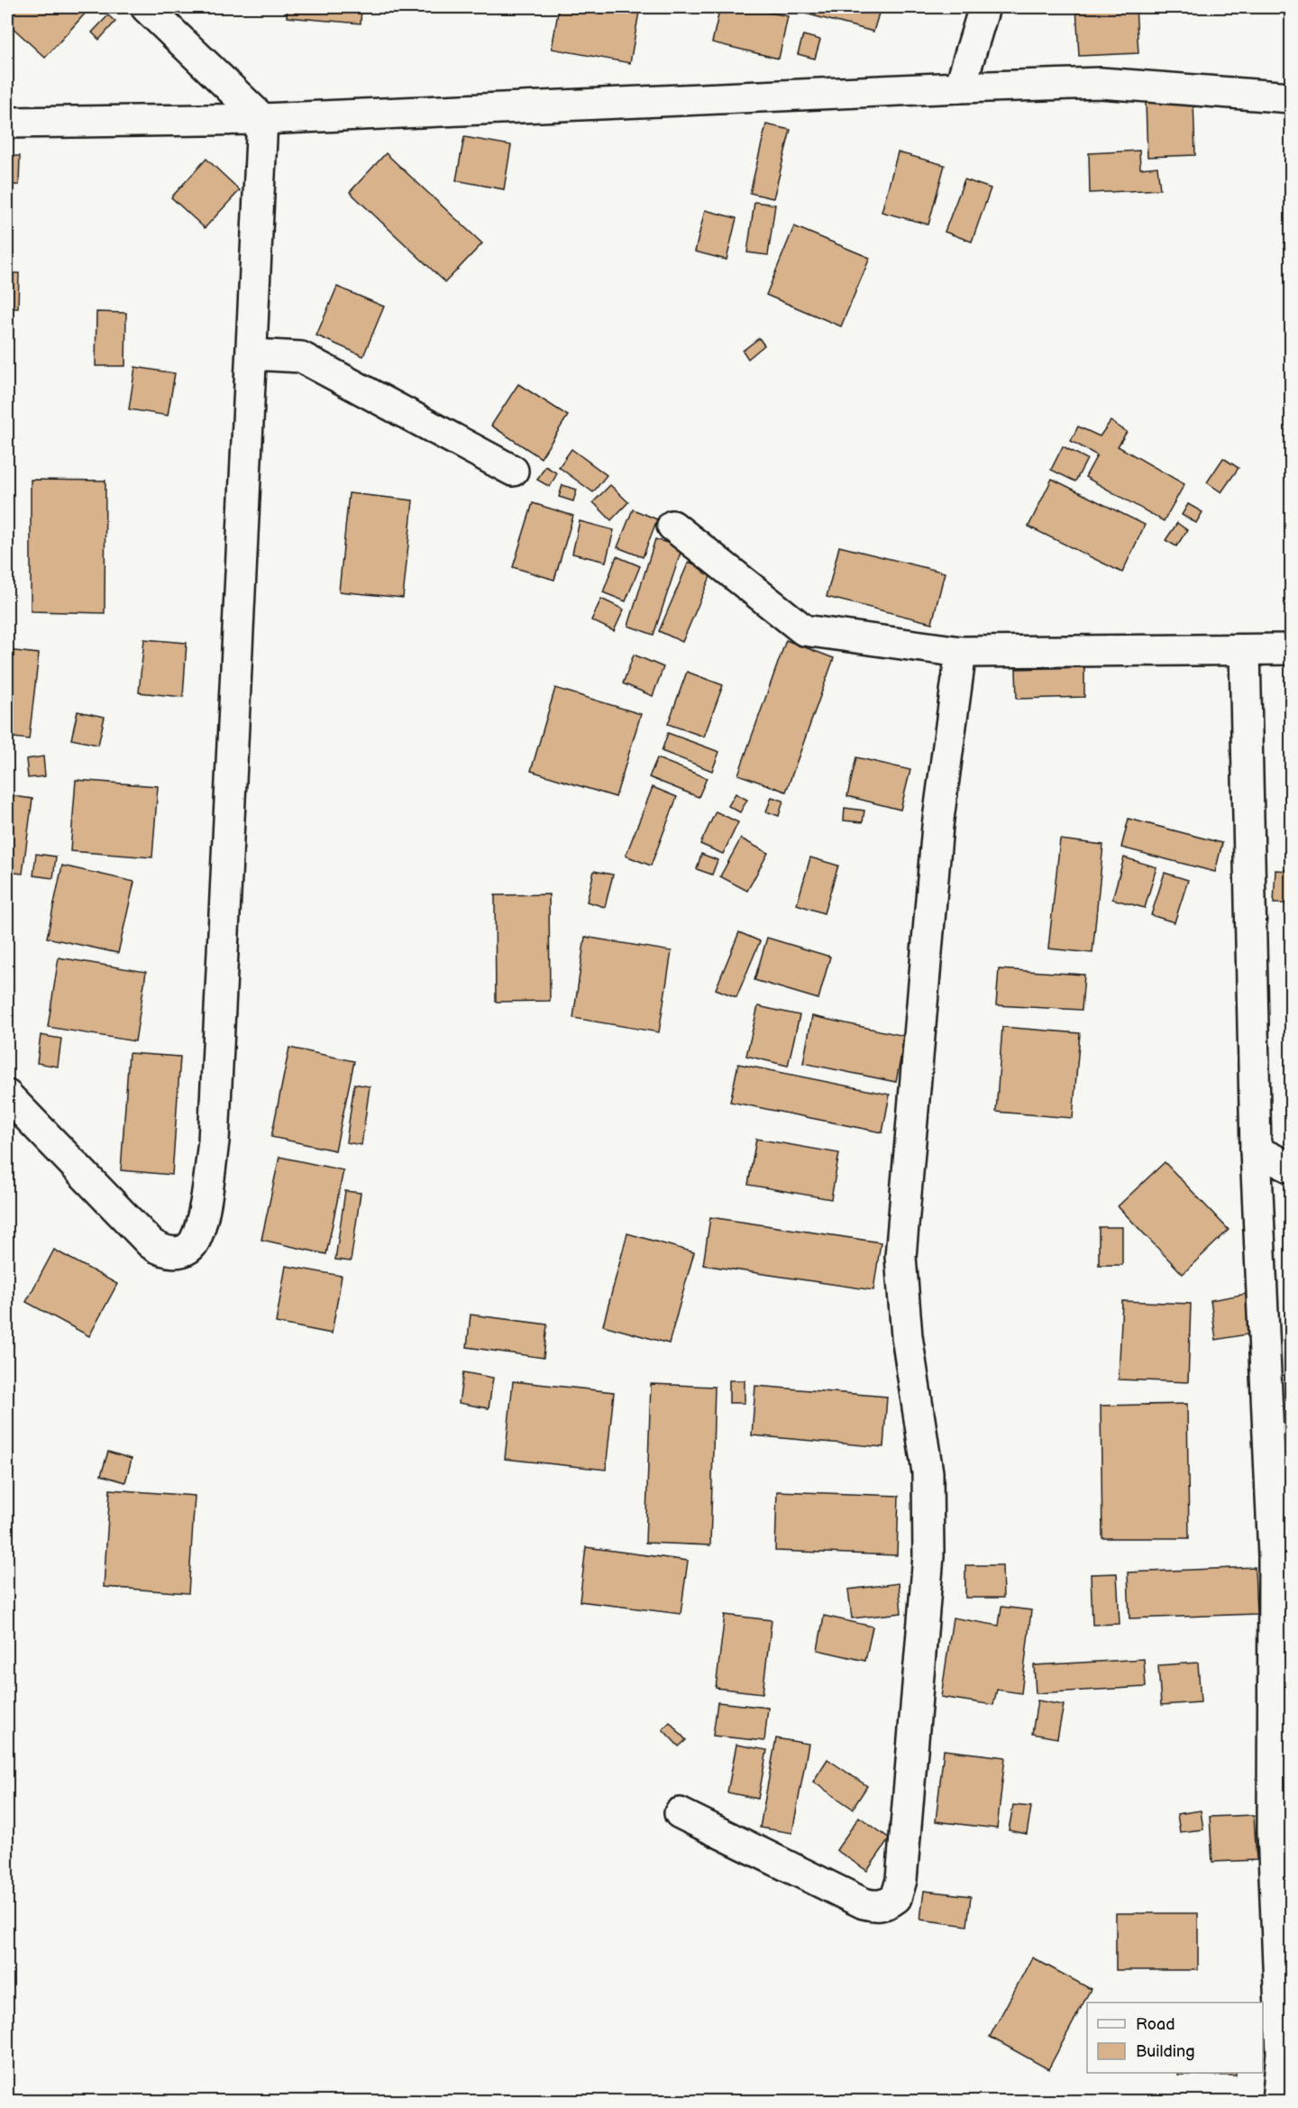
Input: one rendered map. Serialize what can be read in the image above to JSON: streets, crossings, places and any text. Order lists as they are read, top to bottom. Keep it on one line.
{"legend":["Road","Building"]}
